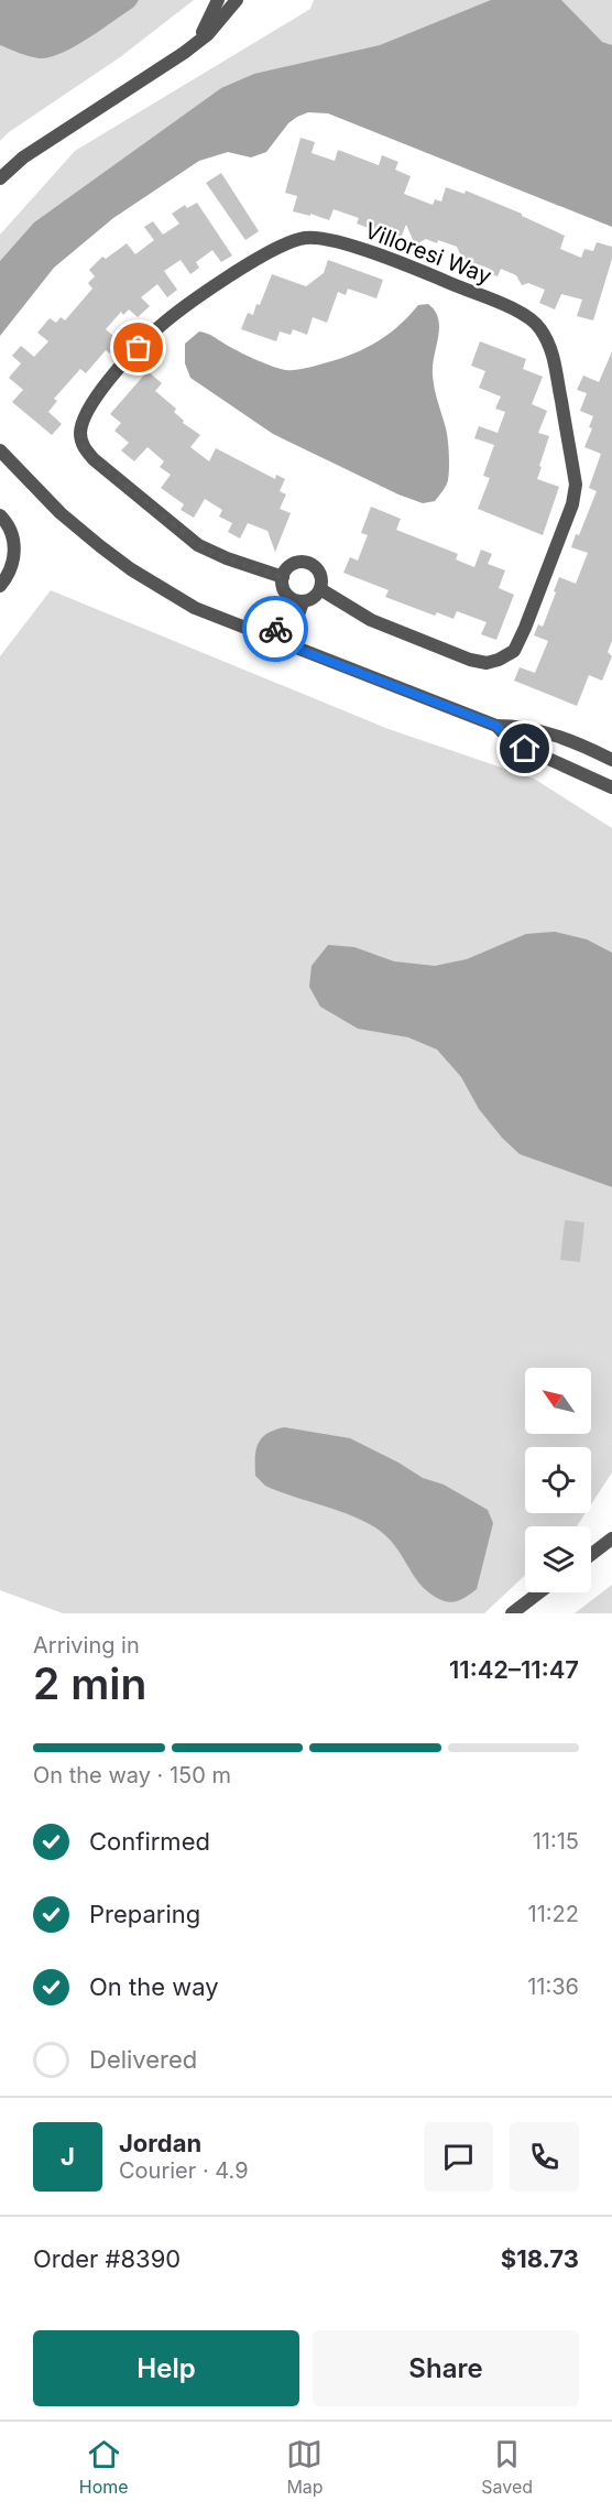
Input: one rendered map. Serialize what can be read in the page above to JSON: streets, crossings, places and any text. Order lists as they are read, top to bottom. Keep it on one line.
{"streets":{"street":["Villoresi Way"]},"north":"top left","page":{"heading":["2 min","Arriving in","11:42–11:47"],"panel":["Jordan","Courier · 4.9","Order #8390","$18.73"],"bar":"On the way · 150 m","list":[["Confirmed","11:15"],["Preparing","11:22"],["On the way","11:36"],"Delivered"],"round":"J","buttons":["Help","Share"],"tabs":["Home","Map","Saved"]}}
